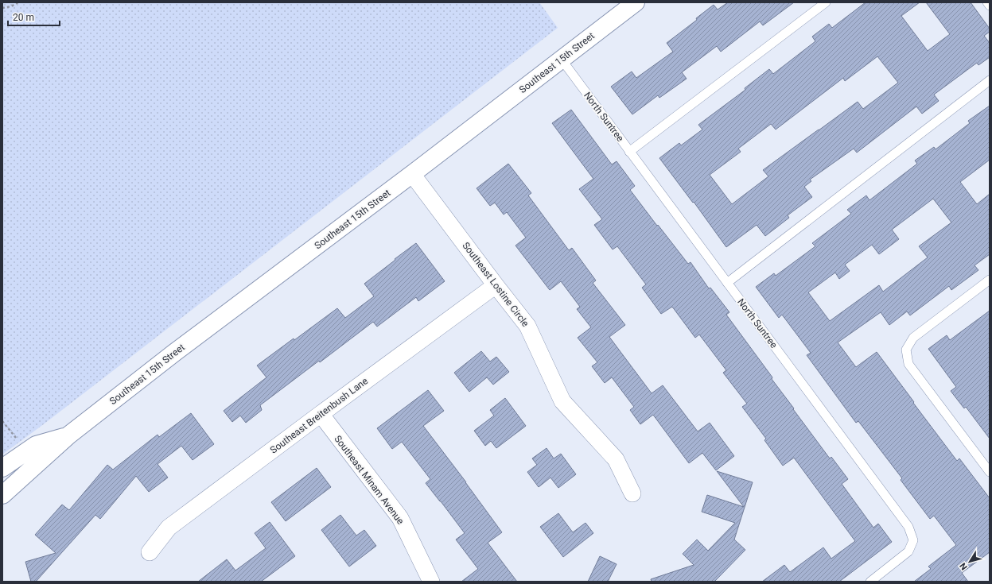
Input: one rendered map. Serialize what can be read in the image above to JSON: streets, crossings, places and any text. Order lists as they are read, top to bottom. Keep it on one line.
{"streets":{"main road":["Southeast 15th Street"],"street":["Southeast Lostine Circle","Southeast Breitenbush Lane","Southeast Minam Avenue"],"lane":["North Suntree"]},"crossings":[["Southeast 15th Street","North Suntree"],["Southeast 15th Street","Southeast Lostine Circle"],["Southeast Lostine Circle","Southeast Breitenbush Lane"],["Southeast Breitenbush Lane","Southeast Minam Avenue"]],"scale_bar":"20 m","north":"bottom left"}
